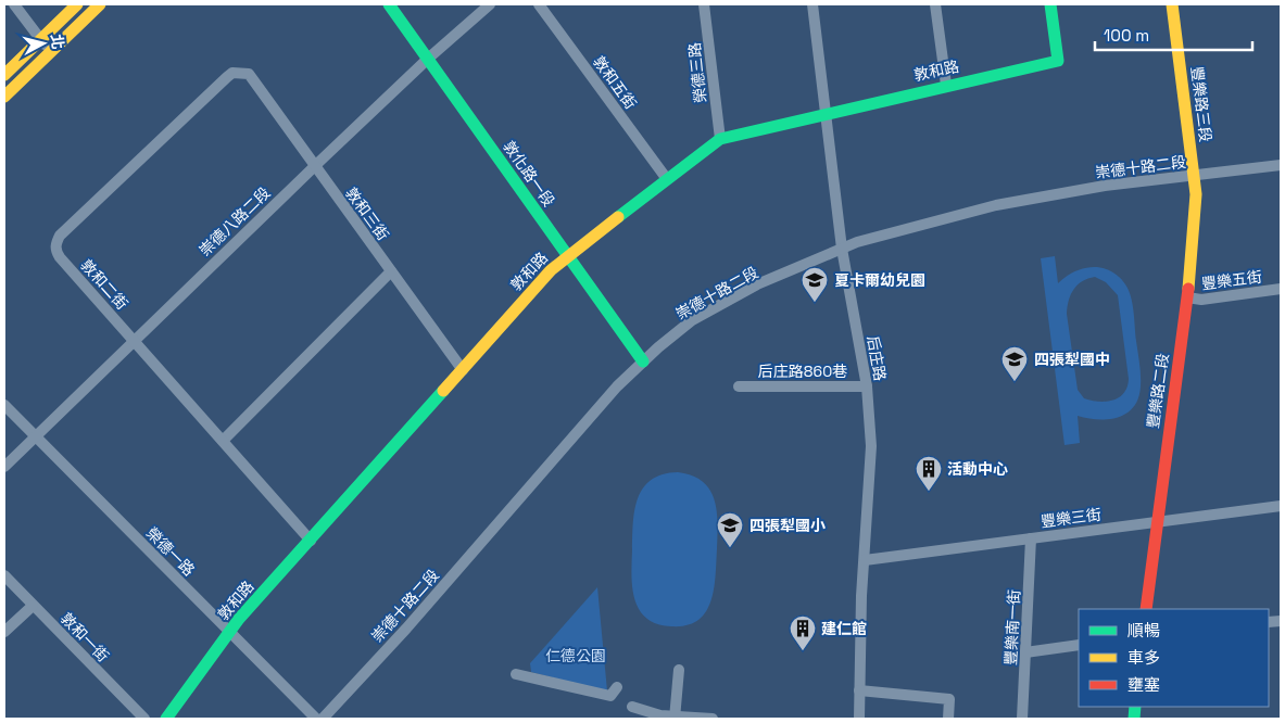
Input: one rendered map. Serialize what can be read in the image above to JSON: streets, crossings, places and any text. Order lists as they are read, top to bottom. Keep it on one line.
{"streets":{"street":["敦和路","榮德三路","敦和五街","豐樂路三段","崇德十路二段","敦化路一段","敦和三街","崇德八路二段","豐樂五街","敦和二街","后庄路","后庄路860巷","豐樂路二段","豐樂三街","榮德一路","豐樂南一街","敦和一街"]},"crossings":[["敦和路","榮德三路"],["敦和路","敦和五街"],["敦和路","敦化路一段"],["敦和路","敦和三街"],["敦和路","敦和二街"],["敦和路","后庄路"],["敦和路","榮德一路"],["豐樂路三段","崇德十路二段"],["豐樂路三段","豐樂路二段"],["崇德十路二段","敦化路一段"],["崇德十路二段","后庄路"],["崇德十路二段","豐樂路二段"],["敦化路一段","崇德八路二段"],["敦和三街","崇德八路二段"],["敦和三街","敦和二街"],["崇德八路二段","敦和二街"],["崇德八路二段","榮德一路"],["豐樂五街","豐樂路二段"],["后庄路","后庄路860巷"],["后庄路","豐樂三街"],["豐樂路二段","豐樂三街"],["豐樂三街","豐樂南一街"]],"parks":["仁德公園"],"places":{"school or university":["夏卡爾幼兒園","四張犁國中","四張犁國小"],"building":["活動中心","建仁館"]},"legend":["順暢","車多","壅塞"],"scale_bar":"100 m","north":"right"}
